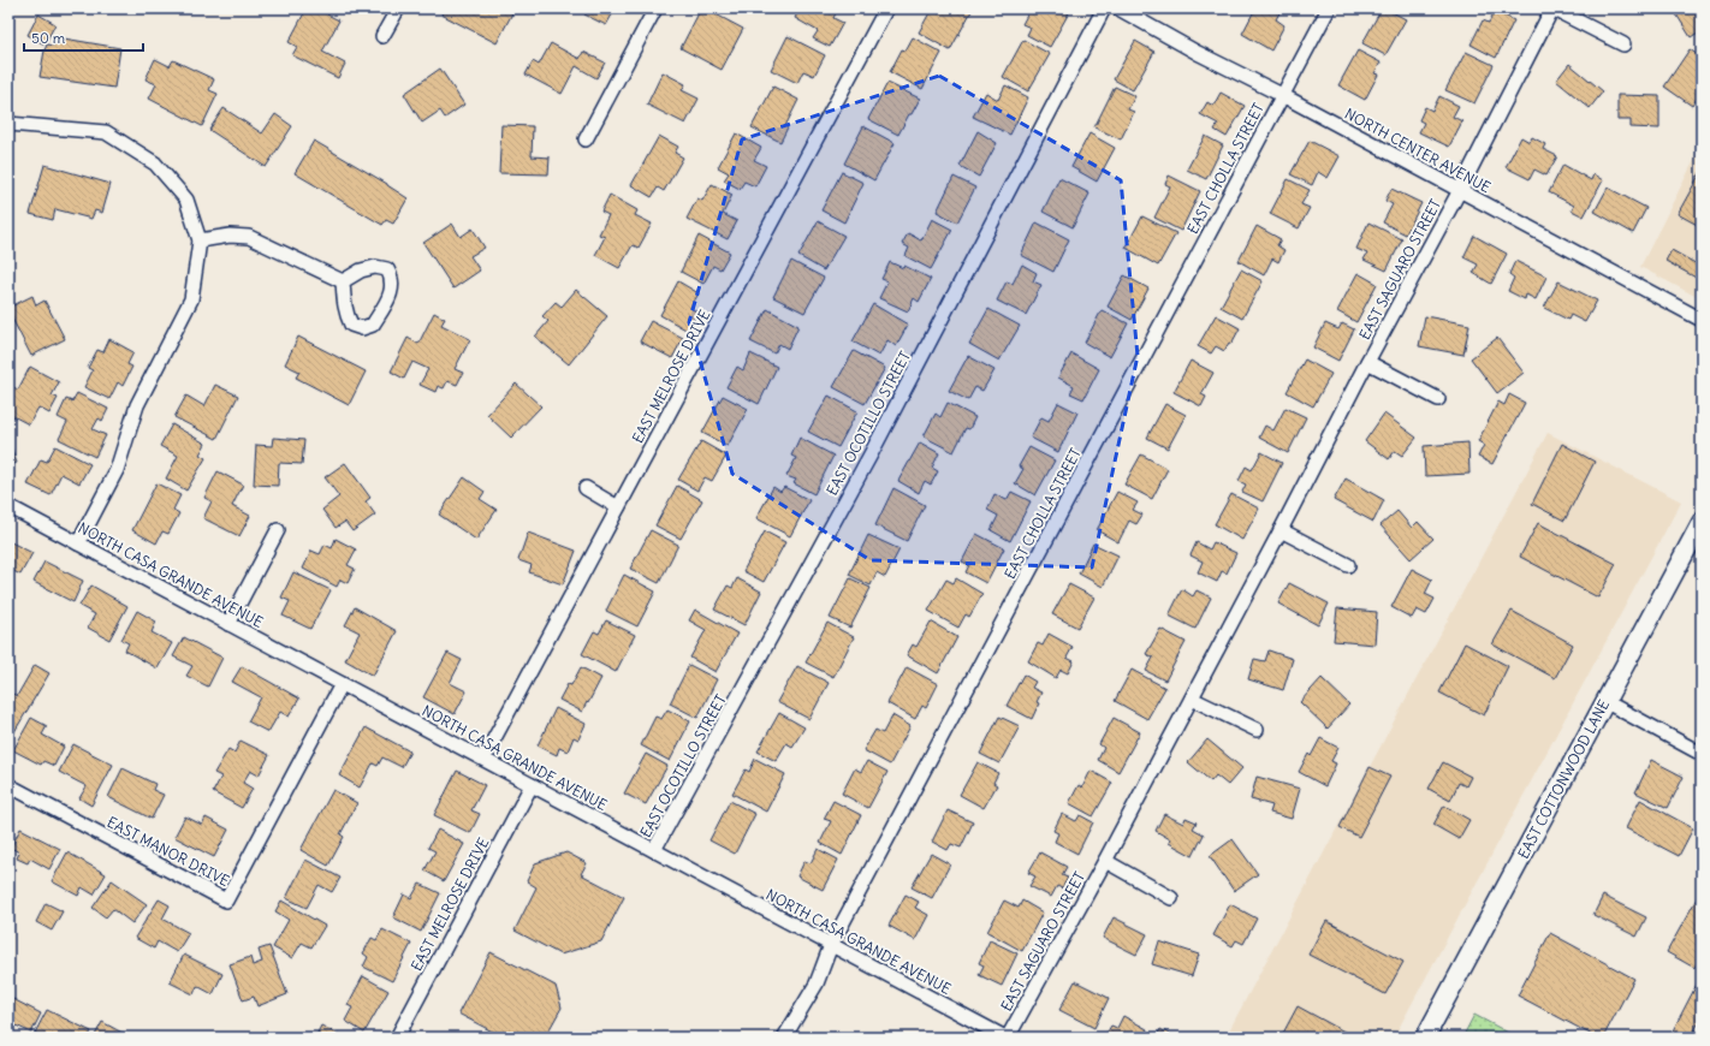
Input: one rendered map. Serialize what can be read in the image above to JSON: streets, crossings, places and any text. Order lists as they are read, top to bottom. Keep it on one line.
{"streets":{"main road":["EAST COTTONWOOD LANE"],"street":["NORTH CENTER AVENUE","EAST CHOLLA STREET","EAST SAGUARO STREET","EAST MELROSE DRIVE","EAST OCOTILLO STREET","NORTH CASA GRANDE AVENUE","EAST MANOR DRIVE"]},"crossings":[["NORTH CENTER AVENUE","EAST CHOLLA STREET"],["NORTH CENTER AVENUE","EAST SAGUARO STREET"],["EAST CHOLLA STREET","NORTH CASA GRANDE AVENUE"],["EAST SAGUARO STREET","NORTH CASA GRANDE AVENUE"],["EAST MELROSE DRIVE","NORTH CASA GRANDE AVENUE"],["EAST OCOTILLO STREET","NORTH CASA GRANDE AVENUE"],["NORTH CASA GRANDE AVENUE","EAST MANOR DRIVE"]],"scale_bar":"50 m"}
